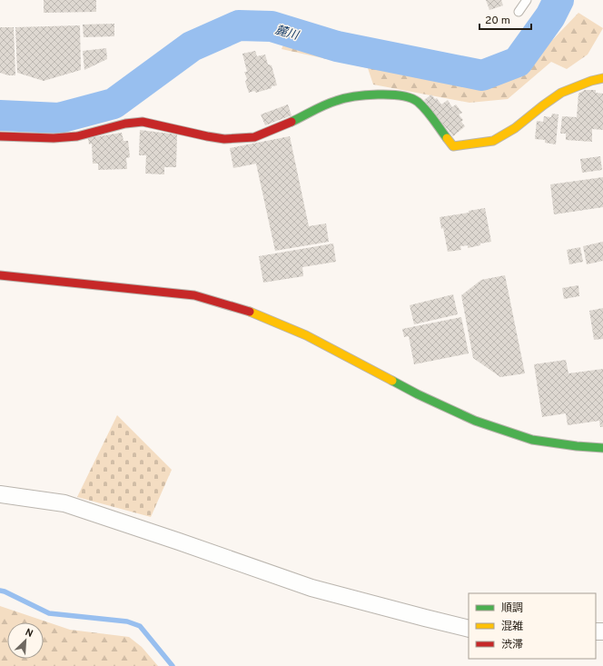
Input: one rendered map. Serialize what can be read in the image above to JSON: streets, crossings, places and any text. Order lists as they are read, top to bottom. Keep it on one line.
{"water":["麓川"],"legend":["順調","混雑","渋滞"],"scale_bar":"20 m","north":"top right"}
